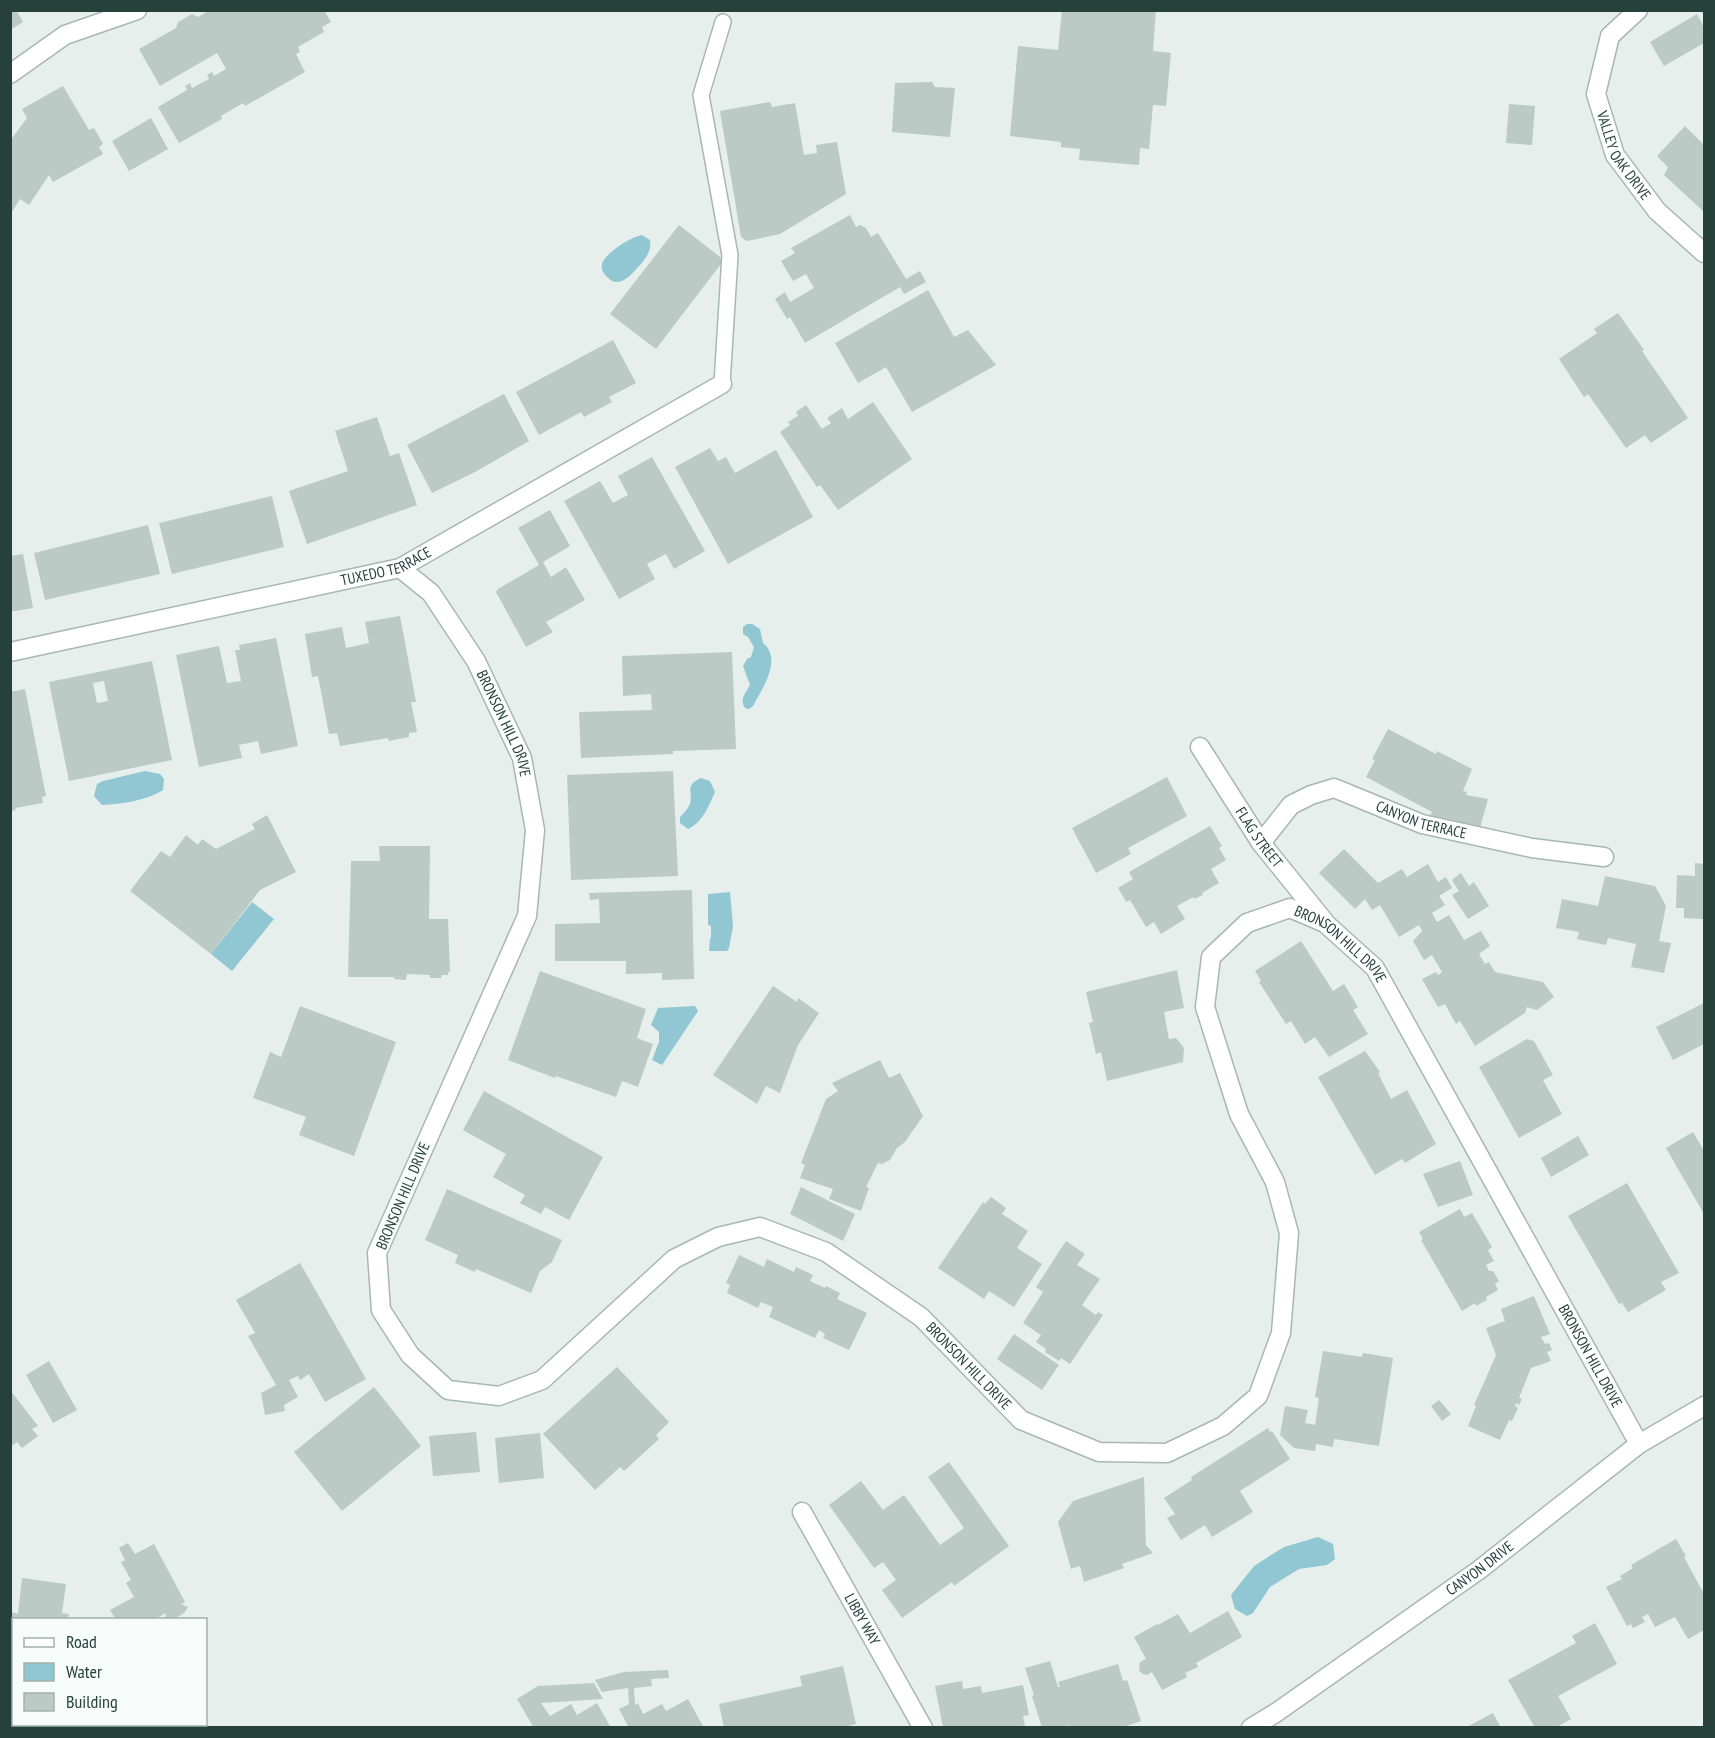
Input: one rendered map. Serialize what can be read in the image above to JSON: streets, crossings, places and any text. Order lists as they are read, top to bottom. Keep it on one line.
{"streets":{"street":["VALLEY OAK DRIVE","TUXEDO TERRACE","BRONSON HILL DRIVE","CANYON TERRACE","FLAG STREET","CANYON DRIVE","LIBBY WAY"]},"crossings":[["TUXEDO TERRACE","BRONSON HILL DRIVE"],["BRONSON HILL DRIVE","FLAG STREET"],["BRONSON HILL DRIVE","CANYON DRIVE"],["CANYON TERRACE","FLAG STREET"]],"legend":["Road","Water","Building"]}
